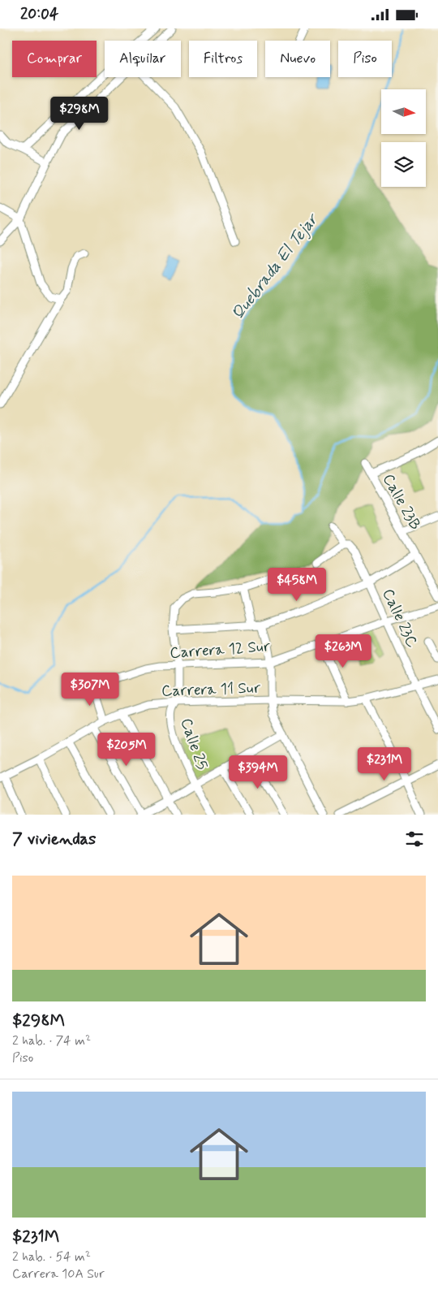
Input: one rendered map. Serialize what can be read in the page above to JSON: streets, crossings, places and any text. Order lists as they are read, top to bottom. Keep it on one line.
{"streets":{"street":["Calle 23B","Calle 23C","Carrera 12 Sur","Carrera 11 Sur","Calle 25"]},"crossings":[["Calle 23C","Carrera 12 Sur"],["Calle 23C","Carrera 11 Sur"],["Carrera 12 Sur","Carrera 11 Sur"],["Carrera 12 Sur","Calle 25"],["Carrera 11 Sur","Calle 25"]],"water":["Quebrada El Tejar"],"north":"right","page":{"status":"20:04","chip":["Comprar","Alquilar","Filtros","Nuevo","Piso"],"price":["$298M","$458M","$263M","$307M","$205M","$231M","$394M"],"heading":"7 viviendas","list":[{"name":"$298M","note":"2 hab. · 74 m² · Piso"},{"name":"$231M","note":"2 hab. · 54 m² · Carrera 10A Sur"}]}}
